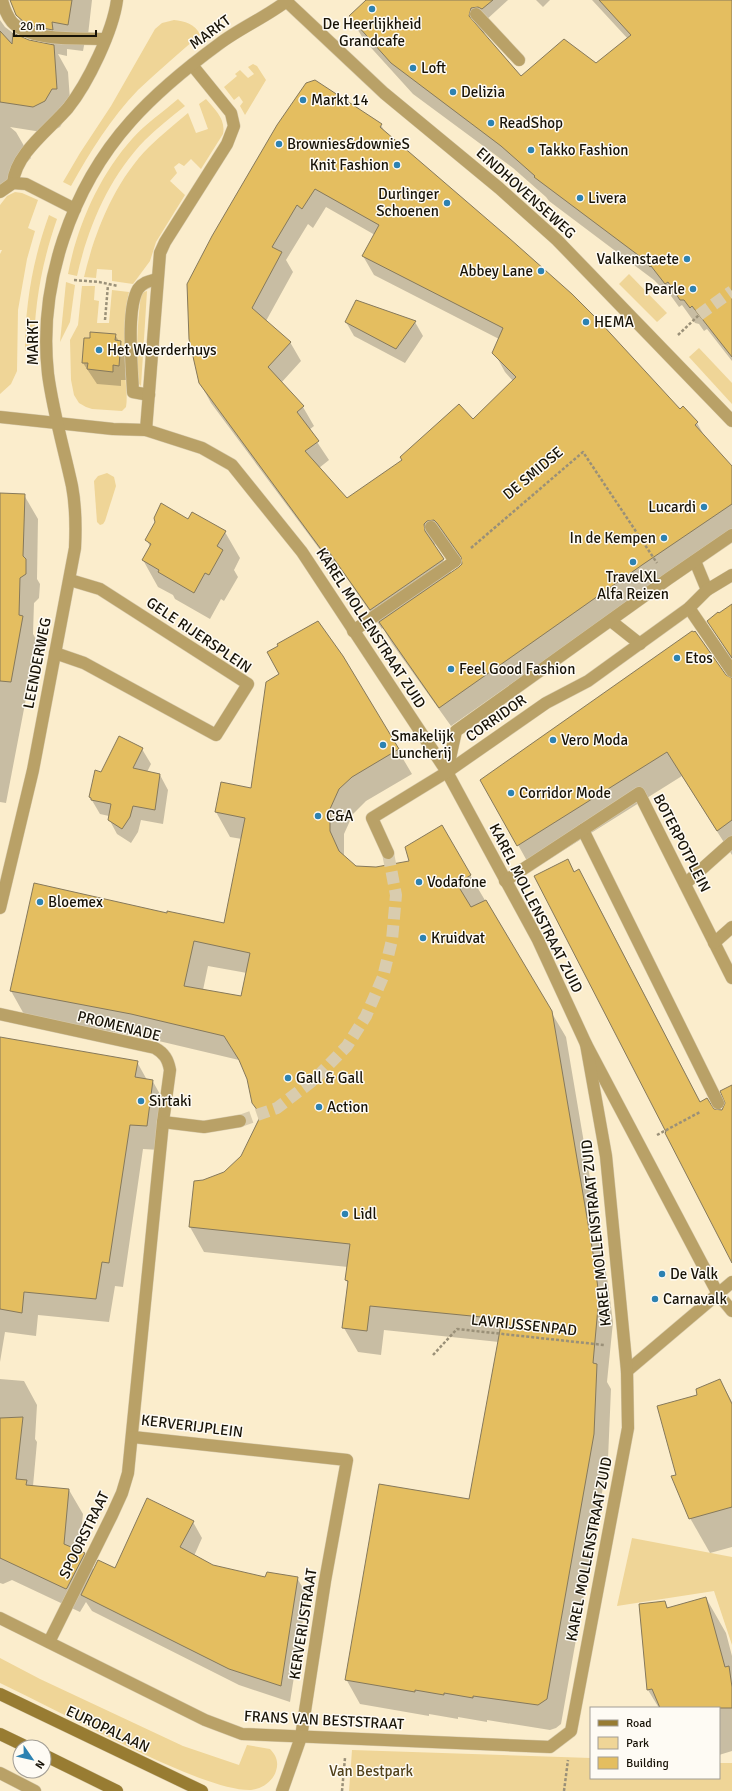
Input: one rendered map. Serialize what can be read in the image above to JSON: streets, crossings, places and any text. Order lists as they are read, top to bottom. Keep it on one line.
{"streets":{"main road":["EUROPALAAN"],"street":["MARKT","EINDHOVENSEWEG","KAREL MOLLENSTRAAT ZUID","GELE RIJERSPLEIN","LEENDERWEG","CORRIDOR","BOTERPOTPLEIN","PROMENADE","KERVERIJPLEIN","SPOORSTRAAT","KERVERIJSTRAAT","FRANS VAN BESTSTRAAT"],"path":["DE SMIDSE","LAVRIJSSENPAD"]},"crossings":[["MARKT","EINDHOVENSEWEG"],["MARKT","KAREL MOLLENSTRAAT ZUID"],["MARKT","LEENDERWEG"],["DE SMIDSE","CORRIDOR"],["KAREL MOLLENSTRAAT ZUID","LEENDERWEG"],["KAREL MOLLENSTRAAT ZUID","CORRIDOR"],["KAREL MOLLENSTRAAT ZUID","BOTERPOTPLEIN"],["KAREL MOLLENSTRAAT ZUID","LAVRIJSSENPAD"],["KAREL MOLLENSTRAAT ZUID","FRANS VAN BESTSTRAAT"],["GELE RIJERSPLEIN","LEENDERWEG"],["PROMENADE","KERVERIJPLEIN"],["KERVERIJPLEIN","SPOORSTRAAT"],["KERVERIJPLEIN","KERVERIJSTRAAT"],["SPOORSTRAAT","FRANS VAN BESTSTRAAT"],["KERVERIJSTRAAT","FRANS VAN BESTSTRAAT"]],"parks":["Van Bestpark"],"places":["De Heerlijkheid Grandcafe","Loft","Delizia","Markt 14","ReadShop","Brownies&downieS","Takko Fashion","Knit Fashion","Livera","Durlinger Schoenen","Valkenstaete","Abbey Lane","Pearle","HEMA","Het Weerderhuys","Lucardi","In de Kempen","TravelXL Alfa Reizen","Etos","Feel Good Fashion","Vero Moda","Smakelijk Luncherij","Corridor Mode","C&A","Vodafone","Bloemex","Kruidvat","Gall & Gall","Sirtaki","Action","Lidl","De Valk","Carnavalk"],"legend":["Road","Park","Building"],"scale_bar":"20 m","north":"bottom right"}
